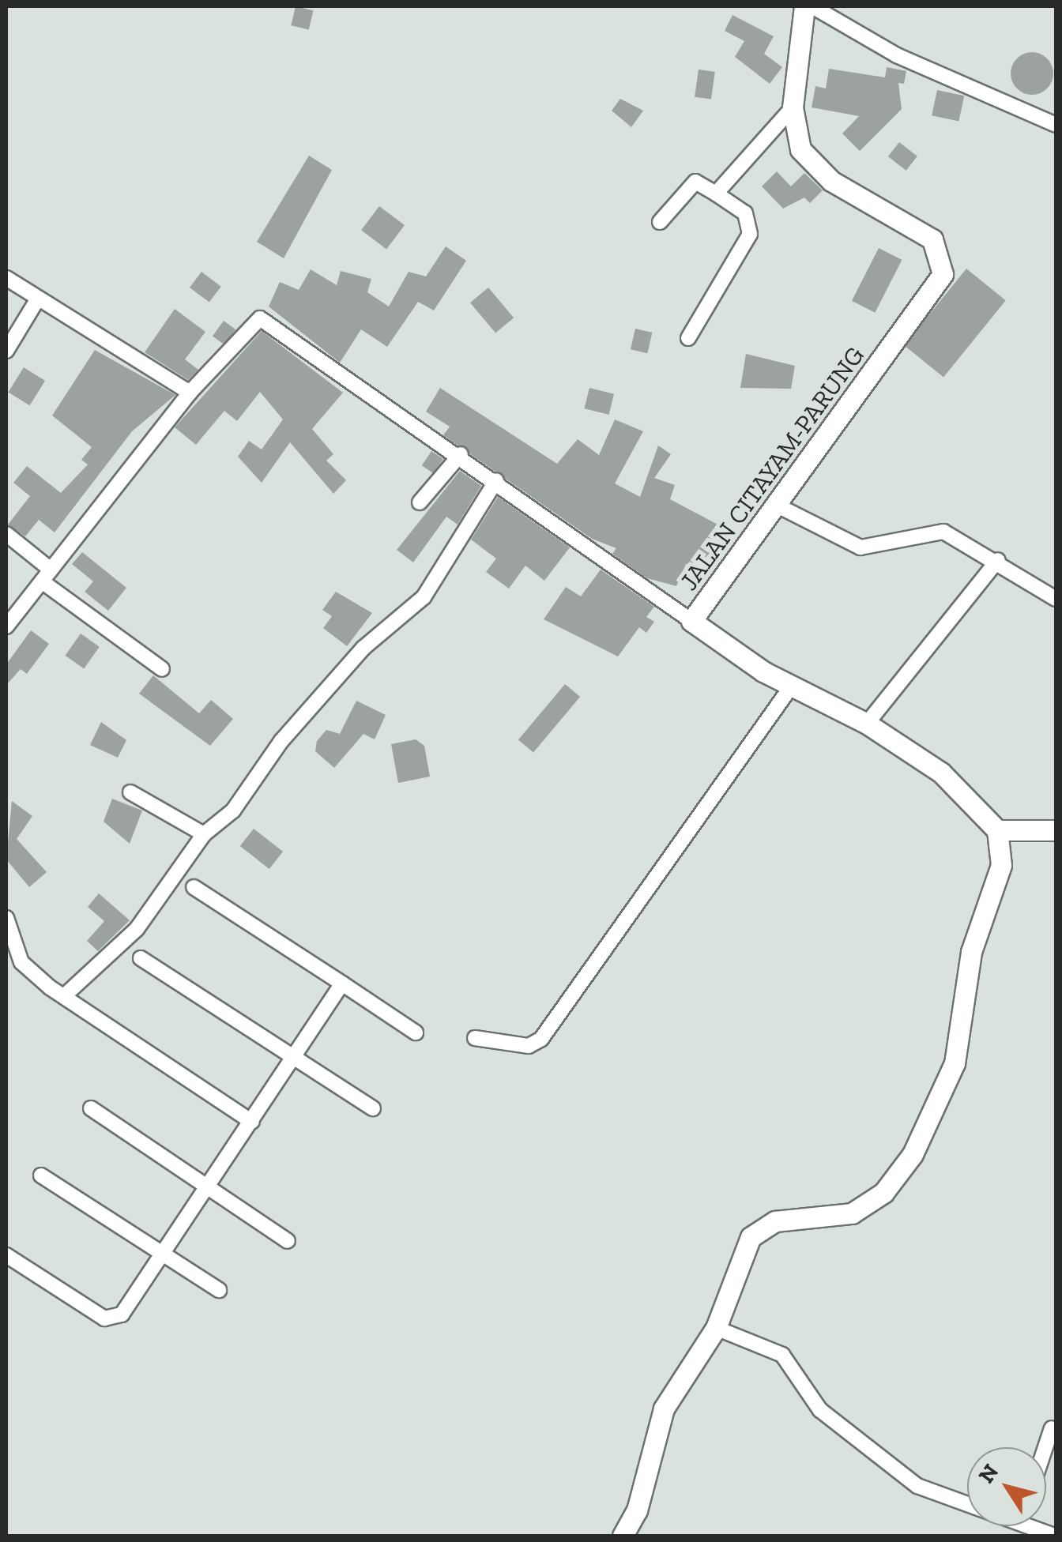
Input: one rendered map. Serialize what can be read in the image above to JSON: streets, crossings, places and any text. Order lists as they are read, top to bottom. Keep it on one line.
{"streets":{"street":["JALAN CITAYAM-PARUNG"]},"north":"top left"}
